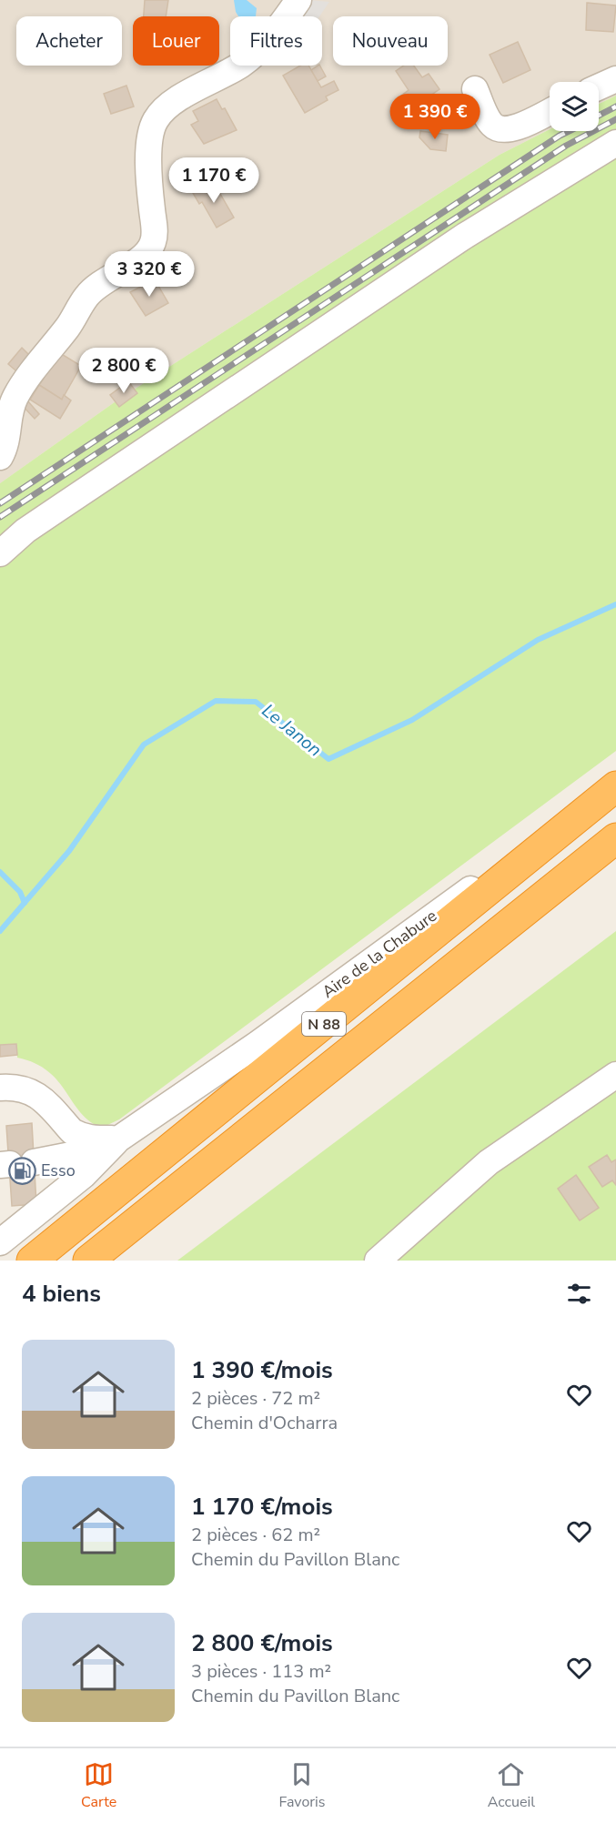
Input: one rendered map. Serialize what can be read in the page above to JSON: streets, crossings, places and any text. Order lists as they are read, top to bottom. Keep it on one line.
{"streets":{"highway":["N 88"],"street":["Aire de la Chabure"]},"crossings":[["Aire de la Chabure","N 88"]],"water":["Le Janon"],"places":{"fuel station":["Esso"]},"page":{"chip":["Acheter","Louer","Filtres","Nouveau"],"price":["1 390 €","1 170 €","3 320 €","2 800 €"],"heading":"4 biens","list":[{"name":"1 390 €/mois","note":"2 pièces · 72 m² · Chemin d'Ocharra"},{"name":"1 170 €/mois","note":"2 pièces · 62 m² · Chemin du Pavillon Blanc"},{"name":"2 800 €/mois","note":"3 pièces · 113 m² · Chemin du Pavillon Blanc"}],"tabs":["Carte","Favoris","Accueil"]}}
